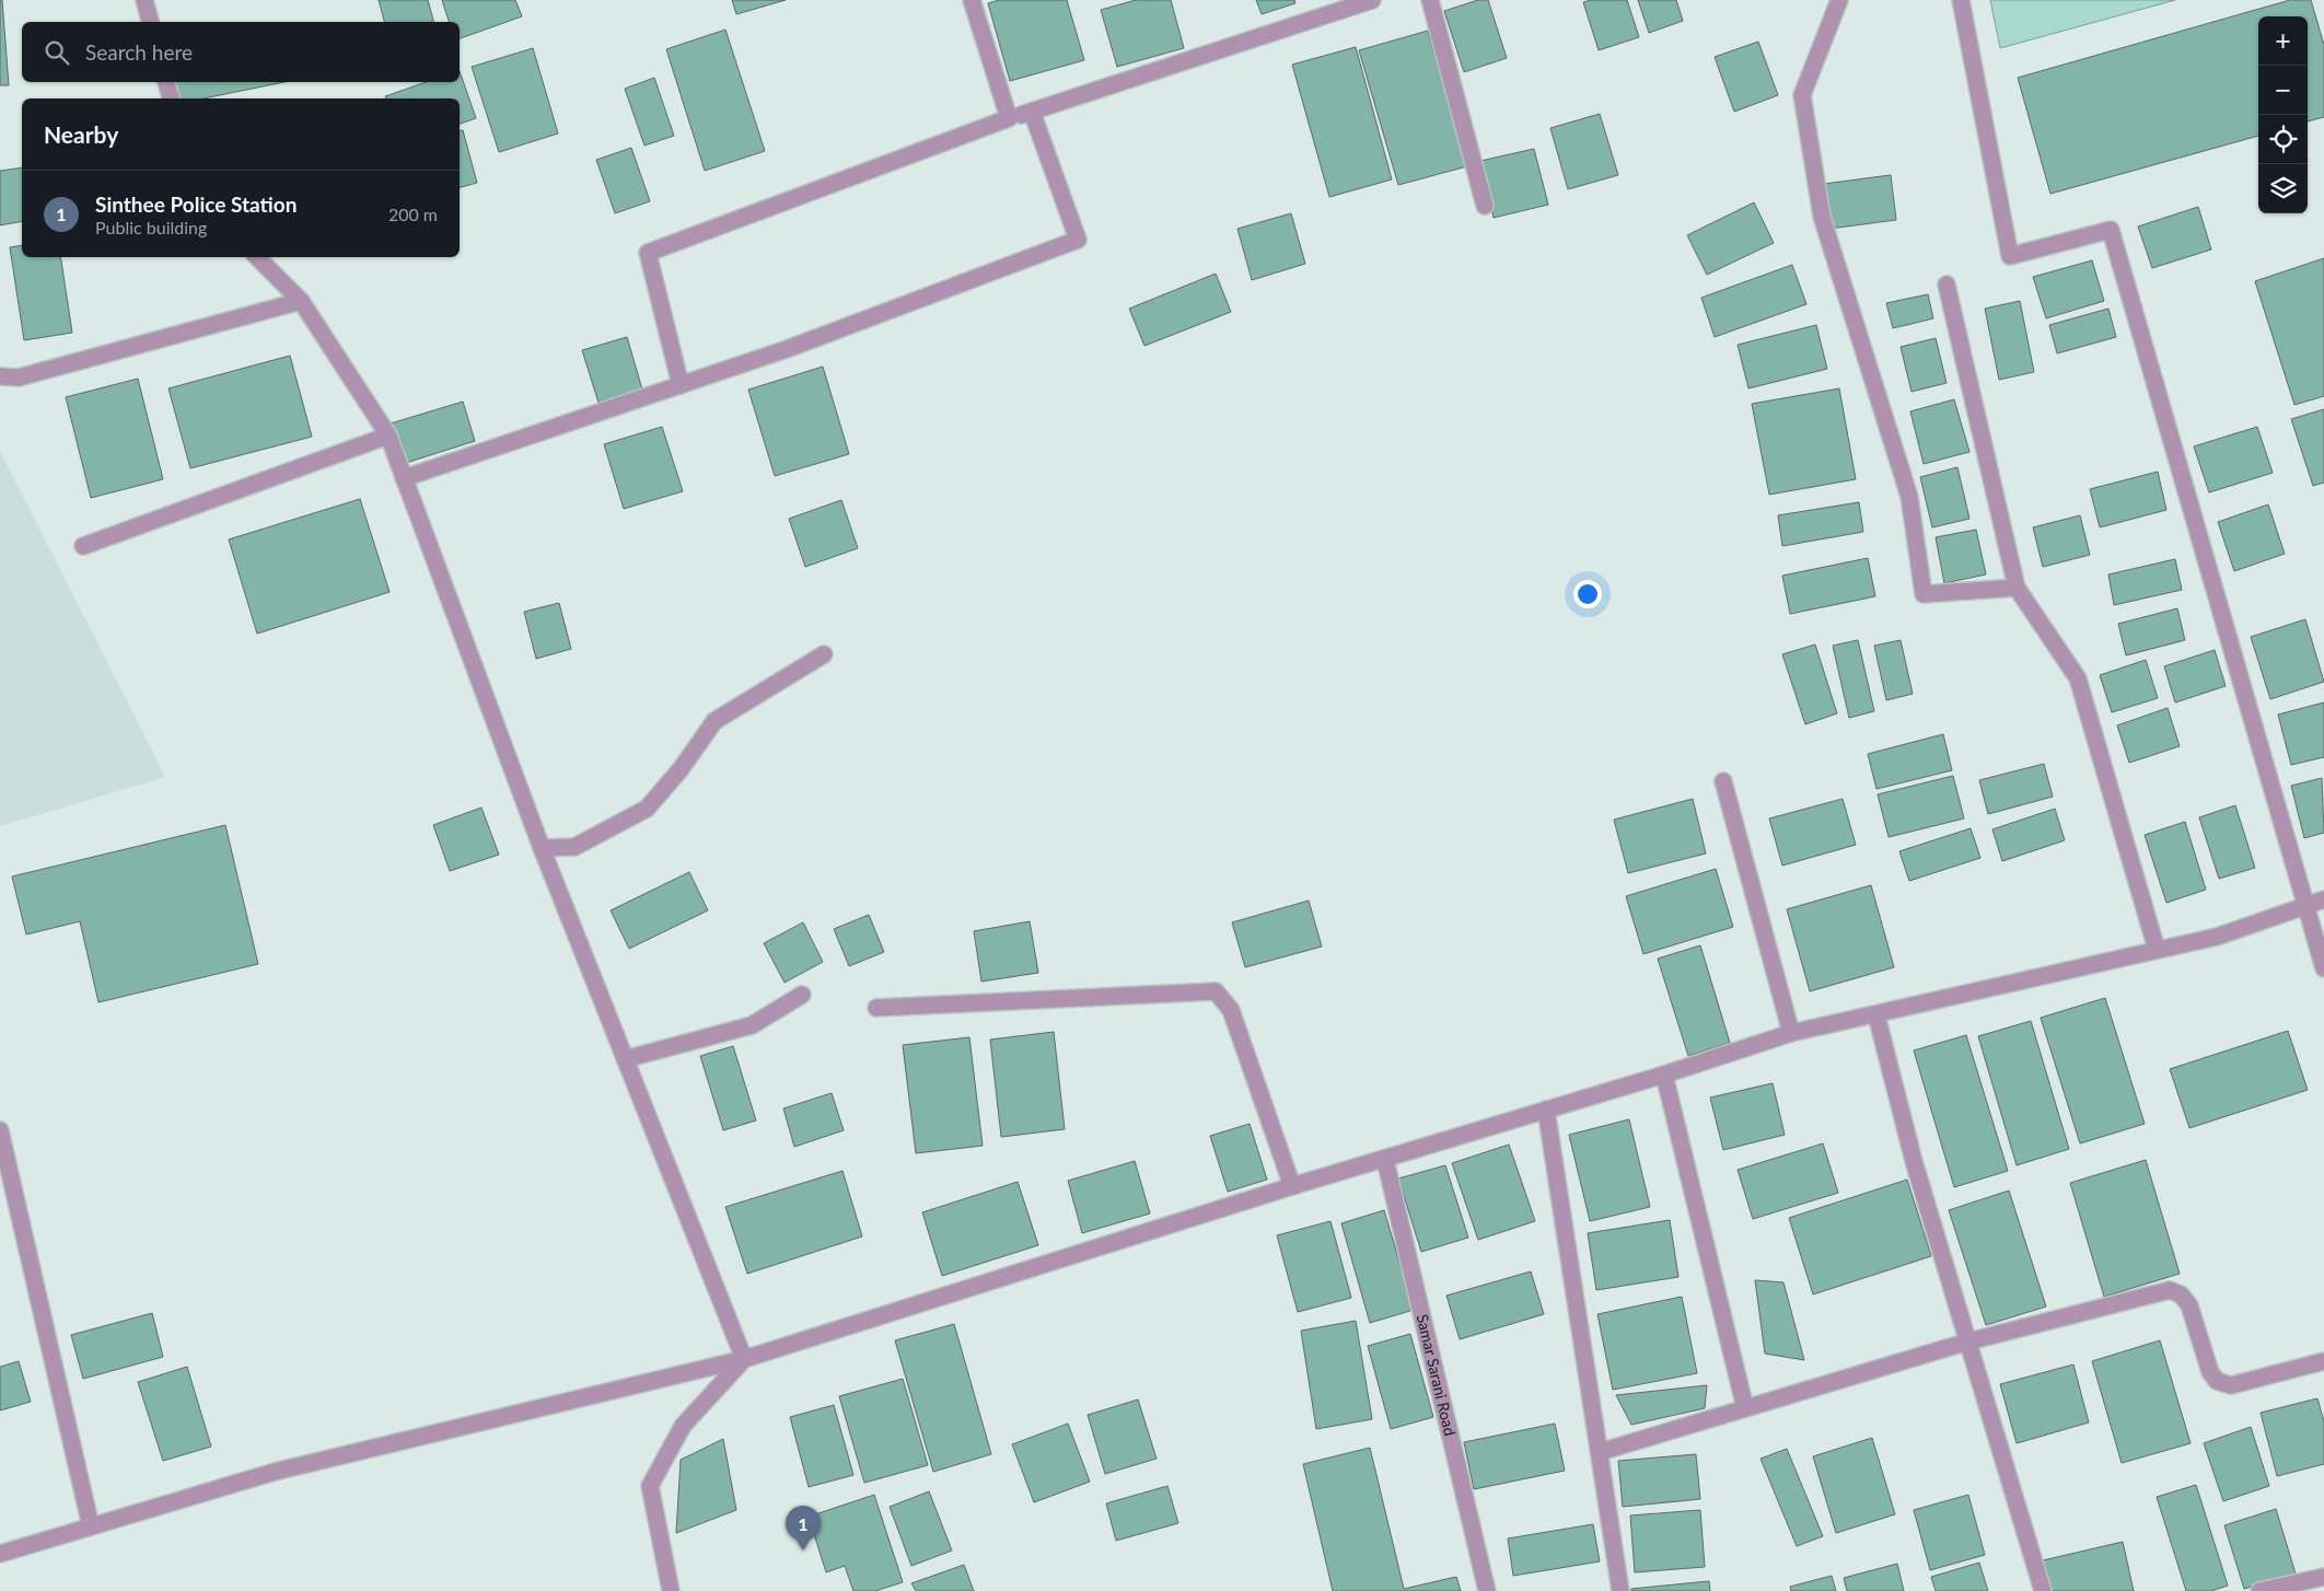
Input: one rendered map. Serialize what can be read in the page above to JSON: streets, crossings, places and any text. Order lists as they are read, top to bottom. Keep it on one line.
{"streets":{"street":["Samar Sarani Road"]},"page":{"map_buttons":["+","−"],"search":"Search here","heading":"Nearby","list":[{"mark":"1","name":"Sinthee Police Station","note":"Public building","value":"200 m"}],"pins":"1"}}
